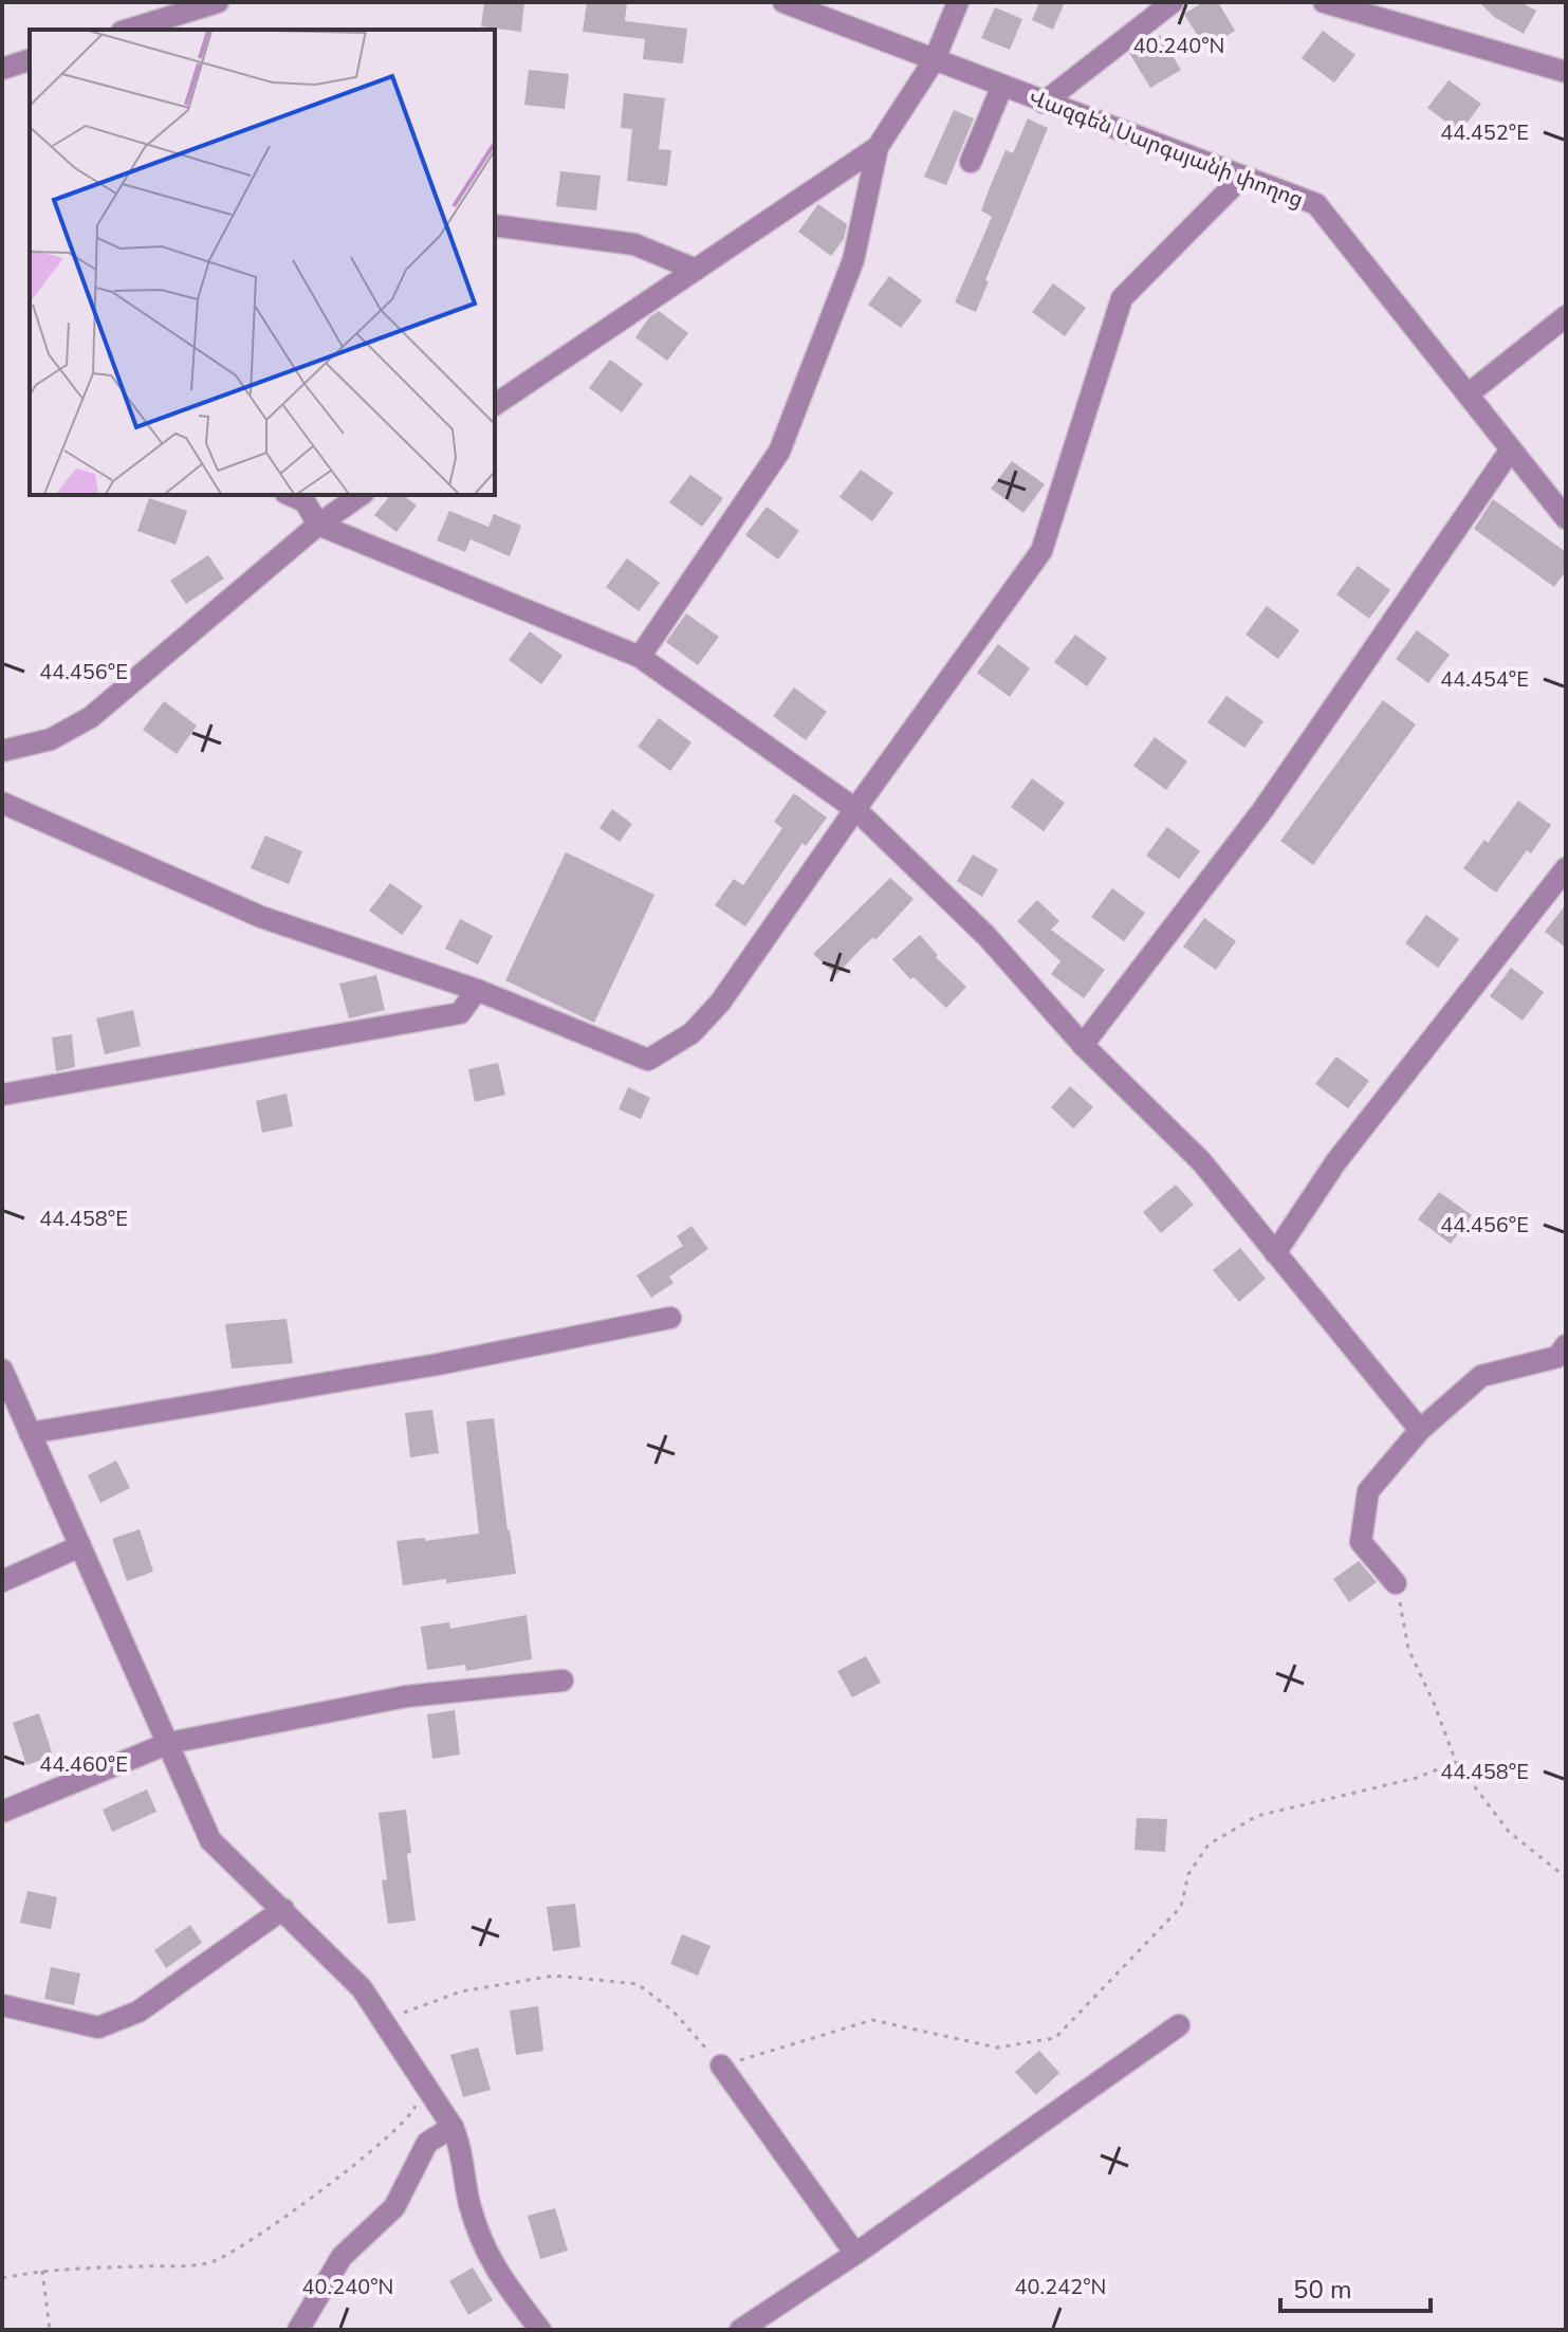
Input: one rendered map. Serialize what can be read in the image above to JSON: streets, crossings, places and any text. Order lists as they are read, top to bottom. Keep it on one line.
{"streets":{"street":["Վազգեն Սարգսյանի փողոց"]},"scale_bar":"50 m","coordinates":["40.240°N","44.452°E","44.456°E","44.454°E","44.458°E","44.460°E","40.242°N"]}
